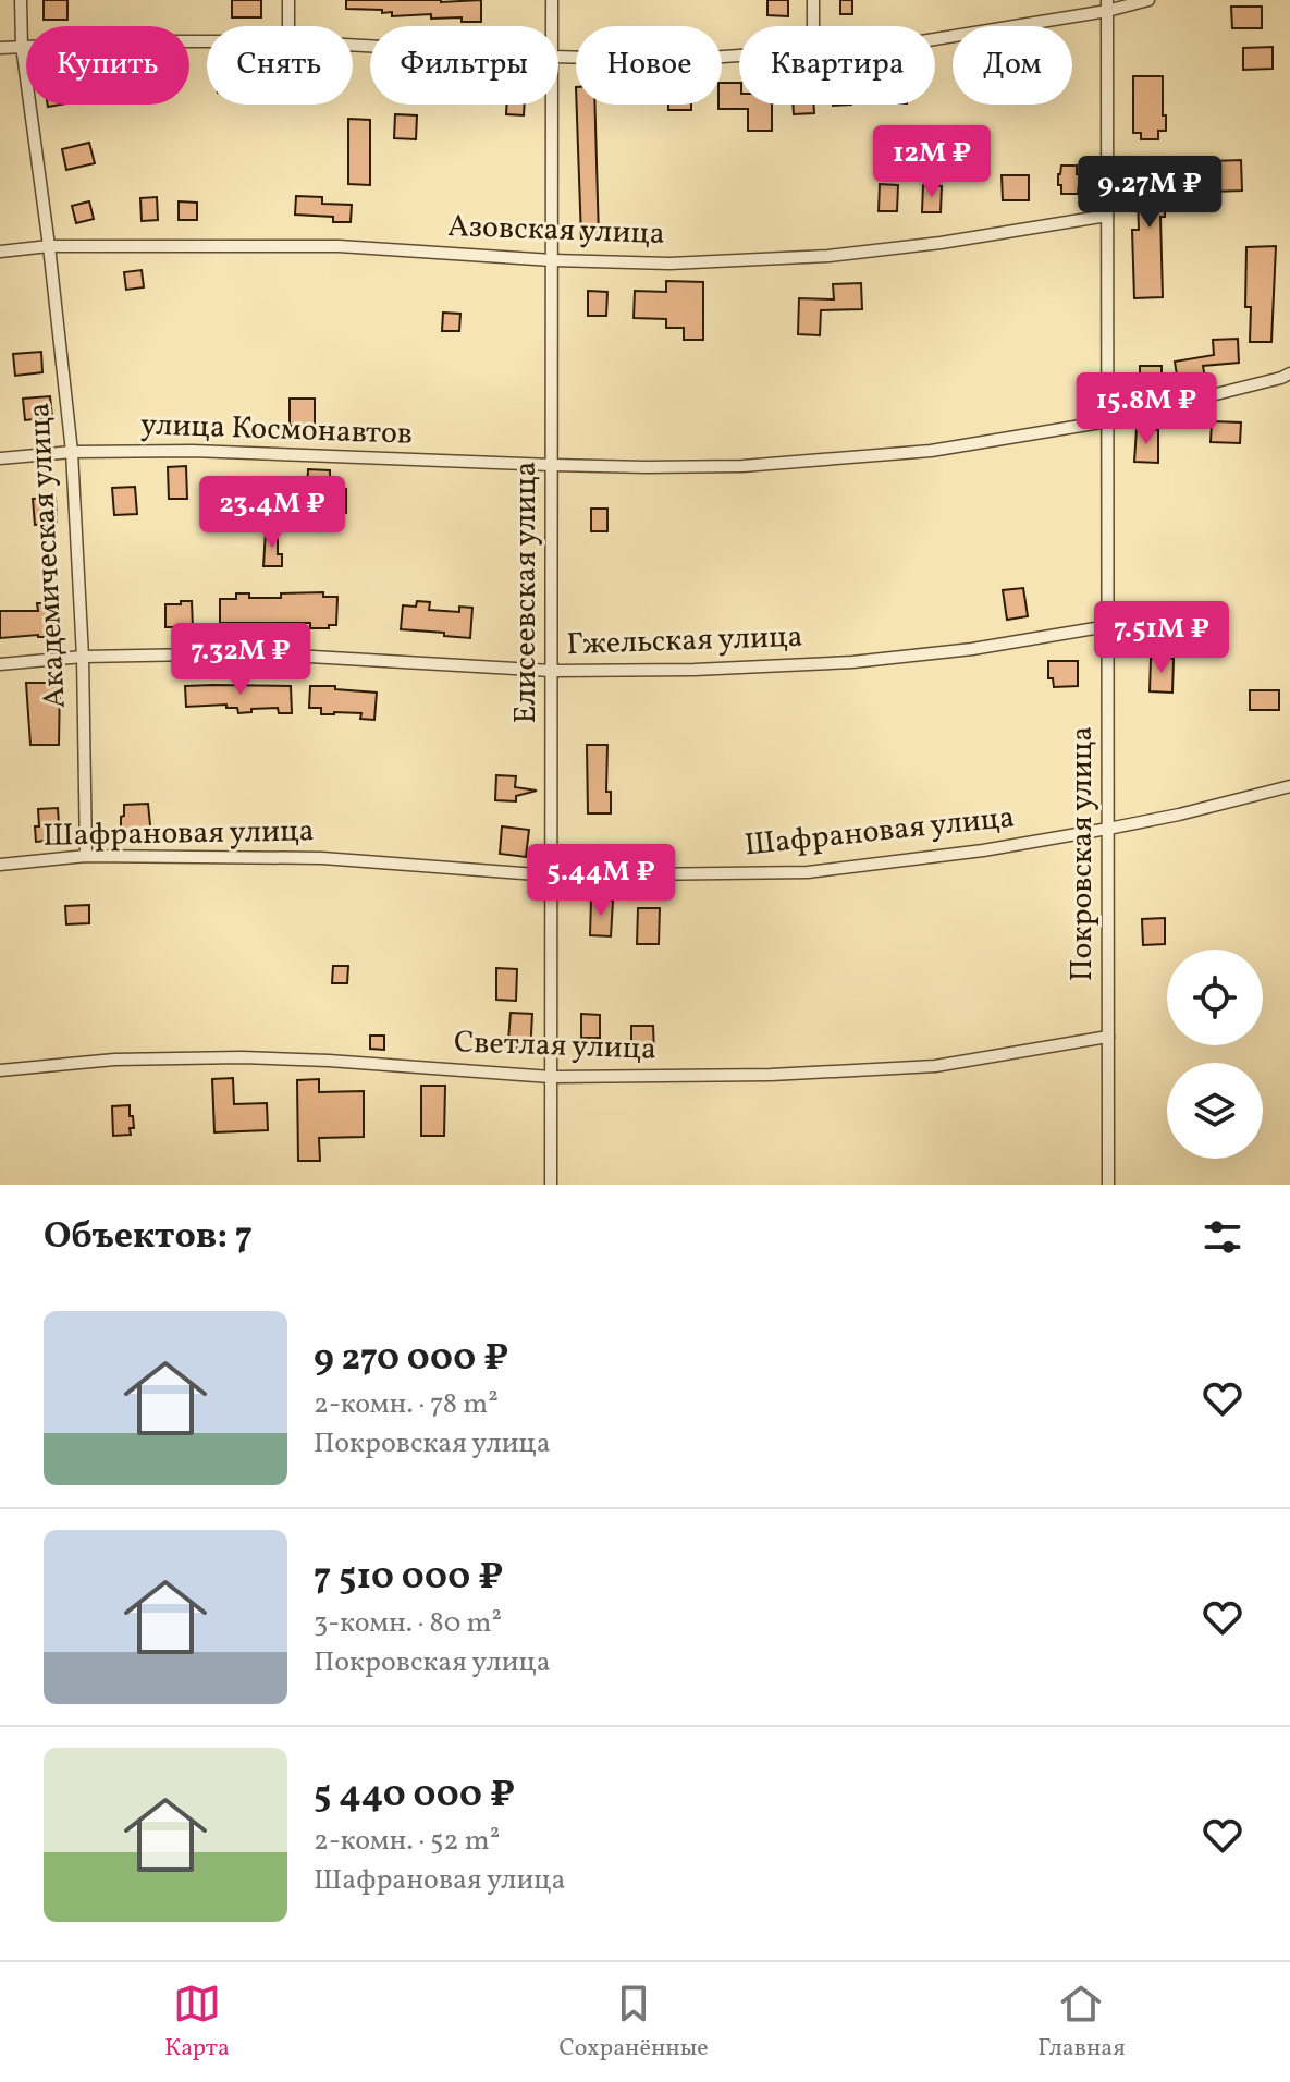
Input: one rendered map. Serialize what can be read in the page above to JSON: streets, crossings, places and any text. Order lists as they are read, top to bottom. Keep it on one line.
{"streets":{"street":["Азовская улица","улица Космонавтов","Академическая улица","Елисеевская улица","Гжельская улица","Шафрановая улица","Покровская улица","Светлая улица"]},"crossings":[["Азовская улица","Академическая улица"],["Азовская улица","Елисеевская улица"],["Азовская улица","Покровская улица"],["улица Космонавтов","Академическая улица"],["улица Космонавтов","Елисеевская улица"],["улица Космонавтов","Покровская улица"],["Академическая улица","Гжельская улица"],["Академическая улица","Шафрановая улица"],["Елисеевская улица","Гжельская улица"],["Елисеевская улица","Шафрановая улица"],["Елисеевская улица","Светлая улица"],["Гжельская улица","Покровская улица"],["Шафрановая улица","Покровская улица"],["Покровская улица","Светлая улица"]],"page":{"chip":["Купить","Снять","Фильтры","Новое","Квартира","Дом"],"price":["12M ₽","9.27M ₽","15.8M ₽","23.4M ₽","7.51M ₽","7.32M ₽","5.44M ₽"],"heading":"Объектов: 7","list":[{"name":"9 270 000 ₽","note":"2-комн. · 78 m² · Покровская улица"},{"name":"7 510 000 ₽","note":"3-комн. · 80 m² · Покровская улица"},{"name":"5 440 000 ₽","note":"2-комн. · 52 m² · Шафрановая улица"}],"tabs":["Карта","Сохранённые","Главная"]}}
